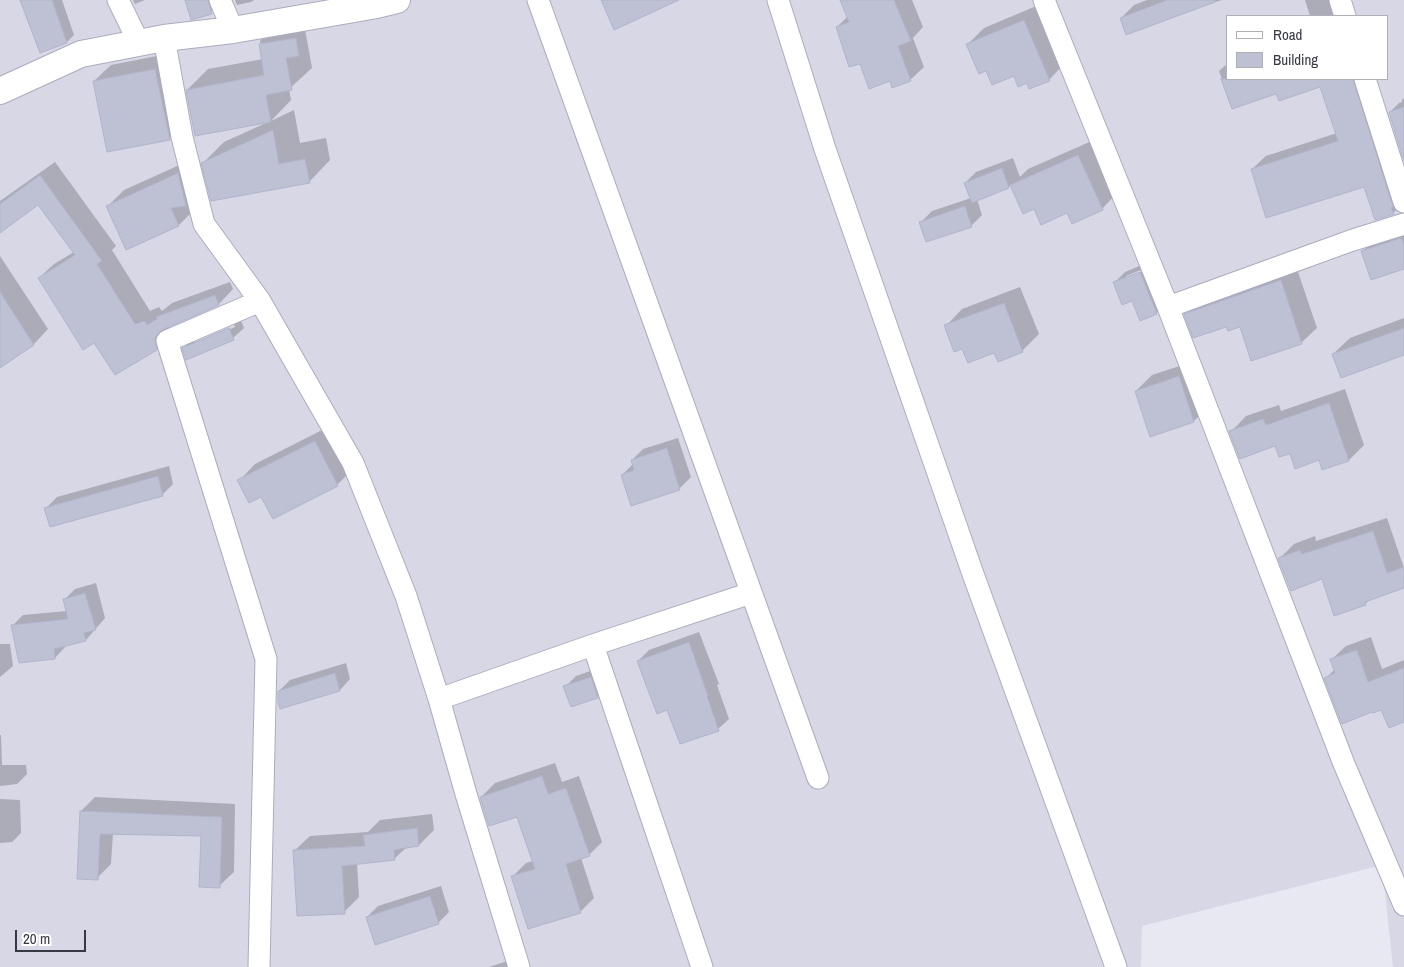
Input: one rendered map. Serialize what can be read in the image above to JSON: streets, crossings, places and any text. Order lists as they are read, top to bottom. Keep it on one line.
{"legend":["Road","Building"],"scale_bar":"20 m"}
